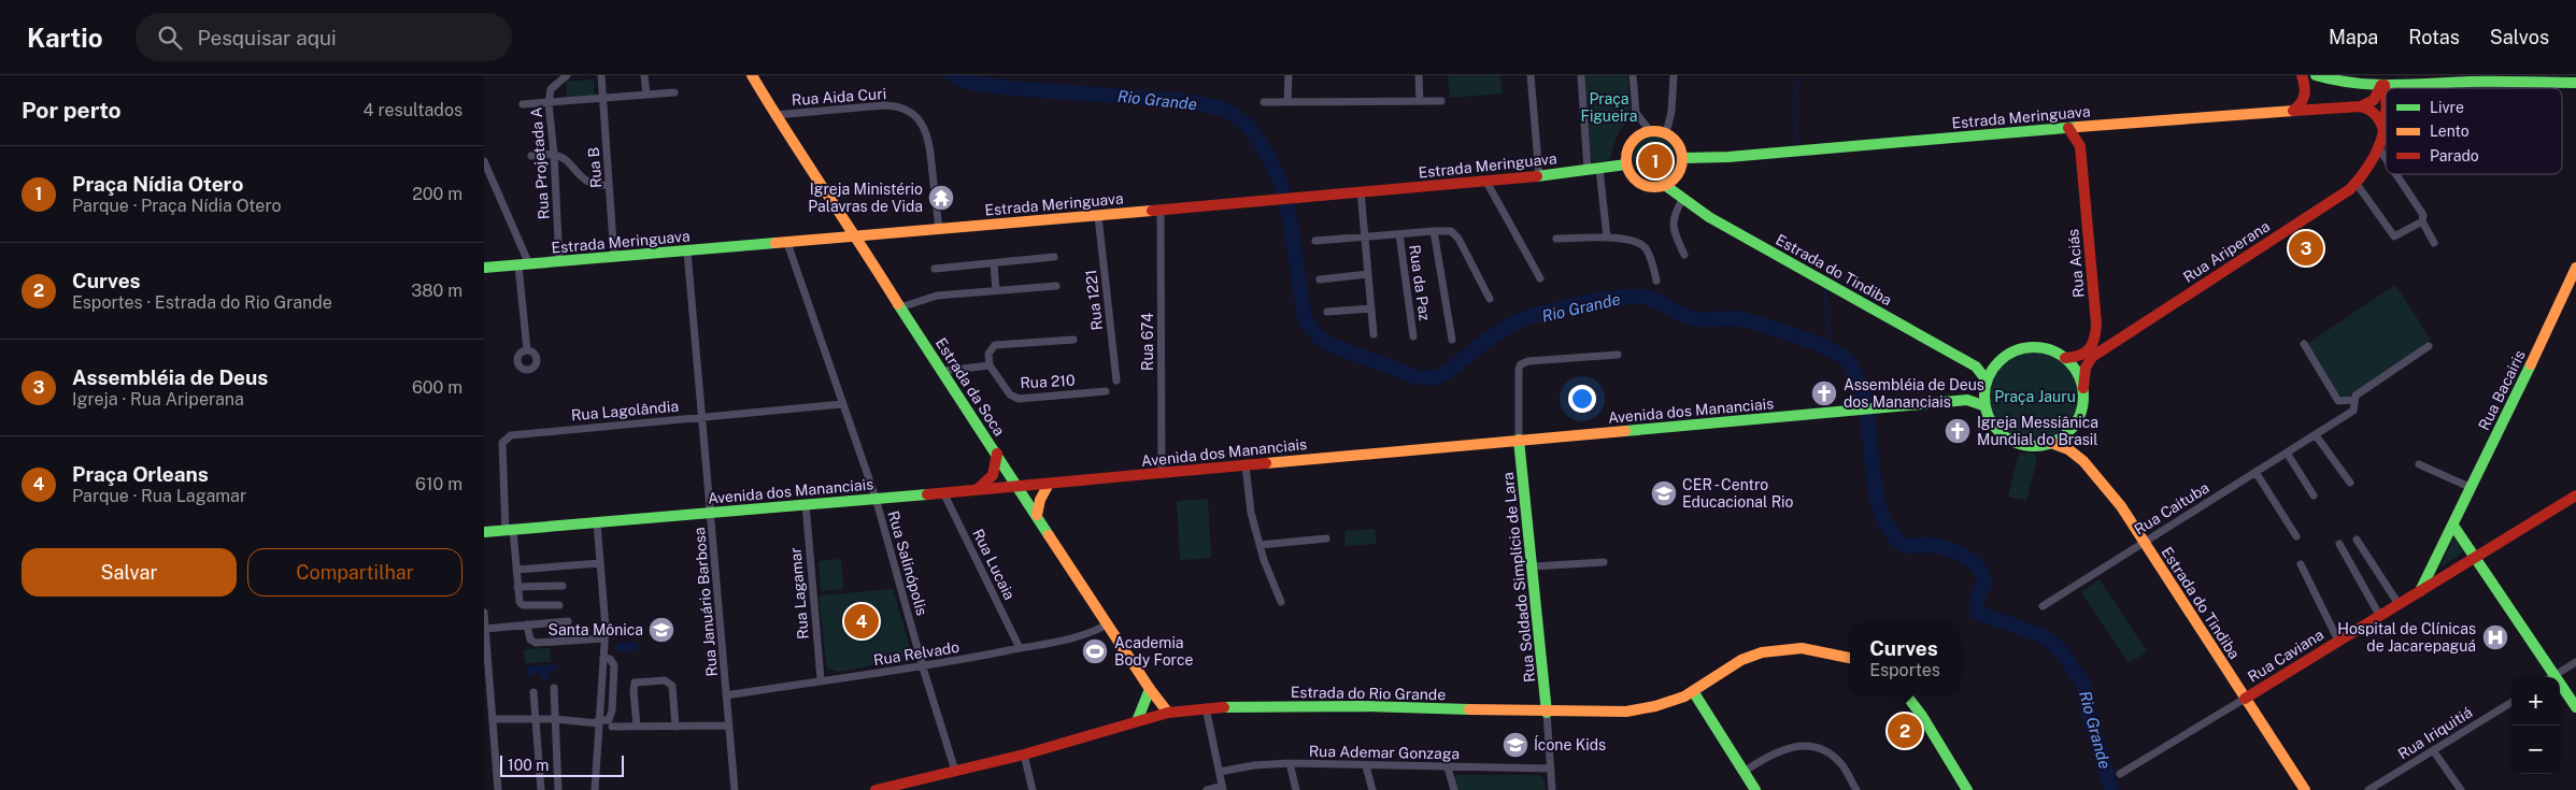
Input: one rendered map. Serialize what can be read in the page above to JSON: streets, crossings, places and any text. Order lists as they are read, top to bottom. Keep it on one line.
{"streets":{"street":["Rua Aida Curi","Estrada Meringuava","Rua Projetada A","Rua B","Rua Ariperana","Rua Aciás","Estrada do Tindiba","Rua da Paz","Rua 1221","Rua 674","Rua 210","Estrada da Soca","Rua Bacairis","Rua Lagolândia","Avenida dos Mananciais","Rua Caituba","Rua Salinópolis","Rua Lucaia","Rua Soldado Simplício de Lara","Rua Lagamar","Rua Januário Barbosa","Rua Relvado","Rua Caviana","Estrada do Rio Grande","Rua Iriquitiá","Rua Ademar Gonzaga"]},"crossings":[["Rua Aida Curi","Estrada Meringuava"],["Rua Aida Curi","Estrada da Soca"],["Estrada Meringuava","Rua Projetada A"],["Estrada Meringuava","Rua B"],["Estrada Meringuava","Rua Aciás"],["Estrada Meringuava","Estrada do Tindiba"],["Estrada Meringuava","Rua 1221"],["Estrada Meringuava","Rua 674"],["Estrada Meringuava","Estrada da Soca"],["Estrada Meringuava","Rua Salinópolis"],["Estrada Meringuava","Rua Januário Barbosa"],["Rua Ariperana","Rua Aciás"],["Rua Ariperana","Estrada do Tindiba"],["Rua Ariperana","Avenida dos Mananciais"],["Rua Aciás","Estrada do Tindiba"],["Rua Aciás","Avenida dos Mananciais"],["Estrada do Tindiba","Avenida dos Mananciais"],["Estrada do Tindiba","Rua Caituba"],["Estrada do Tindiba","Rua Caviana"],["Rua 674","Avenida dos Mananciais"],["Estrada da Soca","Avenida dos Mananciais"],["Estrada da Soca","Rua Relvado"],["Estrada da Soca","Estrada do Rio Grande"],["Rua Bacairis","Rua Caviana"],["Rua Lagolândia","Avenida dos Mananciais"],["Rua Lagolândia","Rua Salinópolis"],["Rua Lagolândia","Rua Januário Barbosa"],["Avenida dos Mananciais","Rua Salinópolis"],["Avenida dos Mananciais","Rua Lucaia"],["Avenida dos Mananciais","Rua Soldado Simplício de Lara"],["Avenida dos Mananciais","Rua Lagamar"],["Avenida dos Mananciais","Rua Januário Barbosa"],["Rua Salinópolis","Rua Relvado"],["Rua Salinópolis","Estrada do Rio Grande"],["Rua Lucaia","Rua Relvado"],["Rua Soldado Simplício de Lara","Estrada do Rio Grande"],["Rua Lagamar","Rua Relvado"],["Rua Januário Barbosa","Rua Relvado"]],"water":["Rio Grande"],"parks":["Praça Figueira","Praça Jauru"],"places":{"temple":["Igreja Ministério Palavras de Vida"],"church":["Assembléia de Deus dos Mananciais","Igreja Messiânica Mundial do Brasil"],"school or university":["CER - Centro Educacional Rio","Santa Mônica","Ícone Kids"],"hospital":["Hospital de Clínicas de Jacarepaguá"],"sports":["Academia Body Force"]},"legend":["Livre","Lento","Parado"],"scale_bar":"100 m","page":{"header":"Kartio","search":"Pesquisar aqui","nav":["Mapa","Rotas","Salvos"],"heading":["Por perto","4 resultados"],"pins":["1","3","4","2"],"list":[{"mark":"1","name":"Praça Nídia Otero","note":"Parque · Praça Nídia Otero","value":"200 m"},{"mark":"2","name":"Curves","note":"Esportes · Estrada do Rio Grande","value":"380 m"},{"mark":"3","name":"Assembléia de Deus","note":"Igreja · Rua Ariperana","value":"600 m"},{"mark":"4","name":"Praça Orleans","note":"Parque · Rua Lagamar","value":"610 m"}],"buttons":["Salvar","Compartilhar"],"popup":["Curves","Esportes"],"map_buttons":["+","−"],"scale":"100 m"}}
